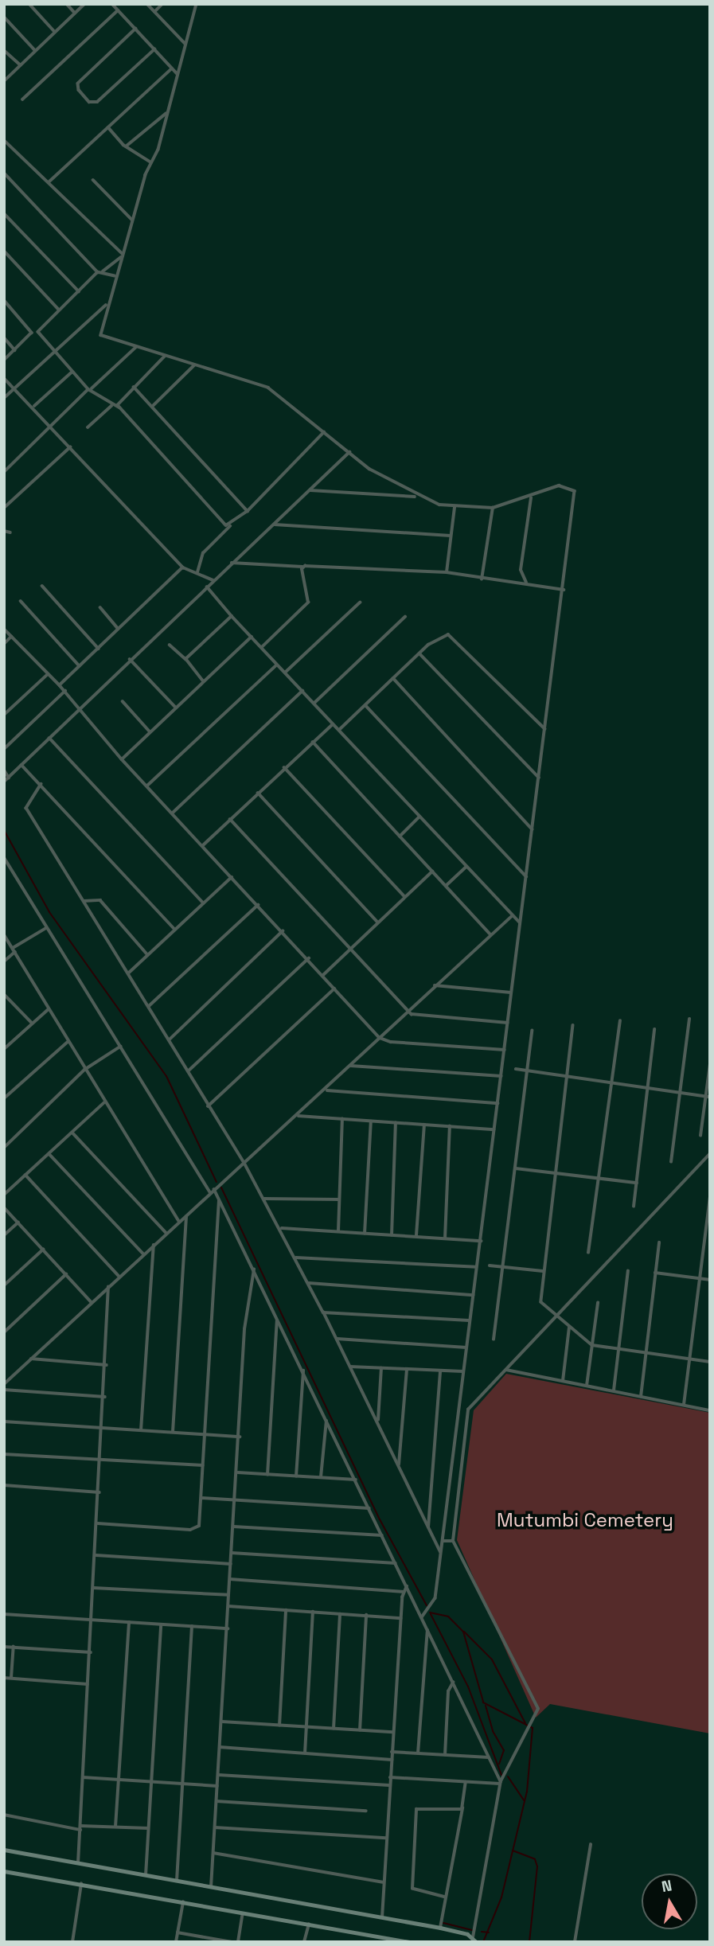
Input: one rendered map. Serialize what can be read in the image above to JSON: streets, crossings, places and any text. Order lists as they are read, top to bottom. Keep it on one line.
{"parks":["Mutumbi Cemetery"],"north":"top"}
